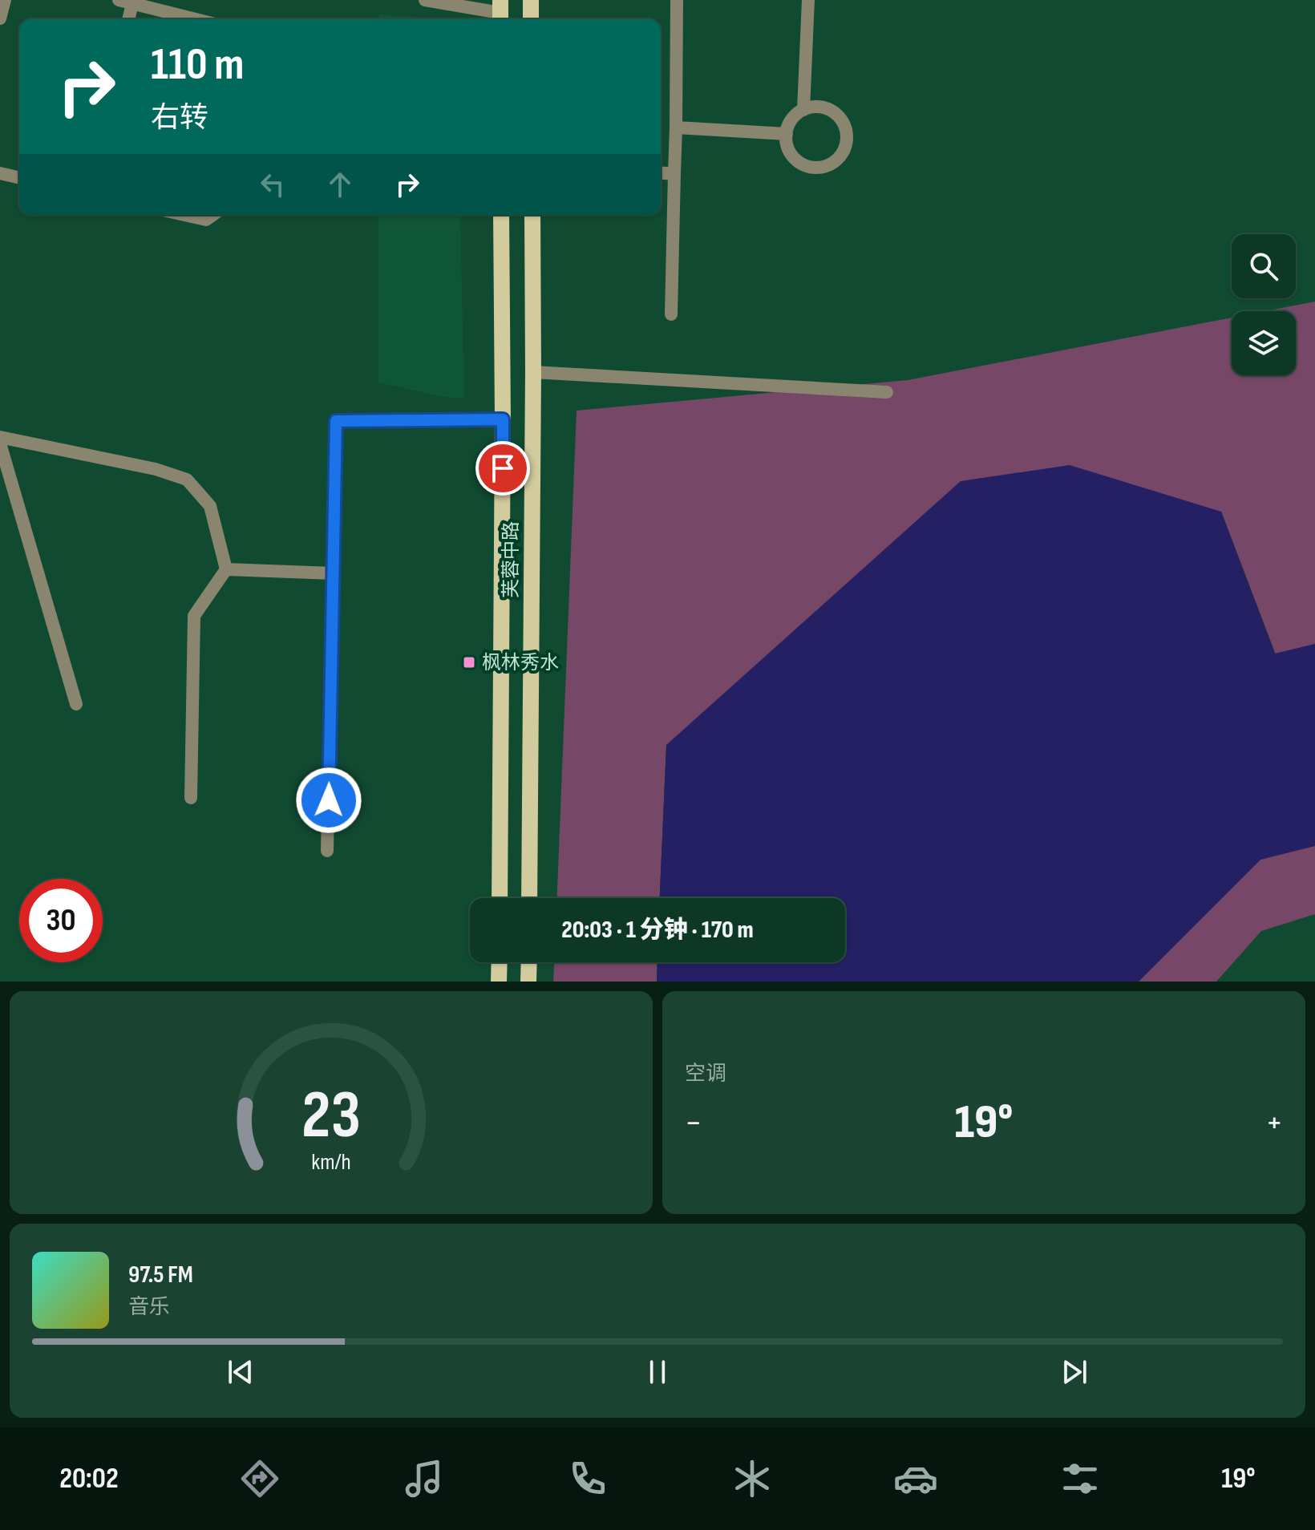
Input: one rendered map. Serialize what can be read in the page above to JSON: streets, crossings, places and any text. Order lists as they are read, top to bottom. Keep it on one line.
{"streets":{"main road":["芙蓉中路"]},"places":{"transit":["枫林秀水"]},"page":{"turn":["110 m","右转"],"limit":"30","trip":"20:03 · 1 分钟 · 170 m","tile":"空调","heat":["−","19°","+"],"song":["97.5 FM","音乐"],"tabs":["20:02","19°"],"gauge":["23","km/h"]}}
